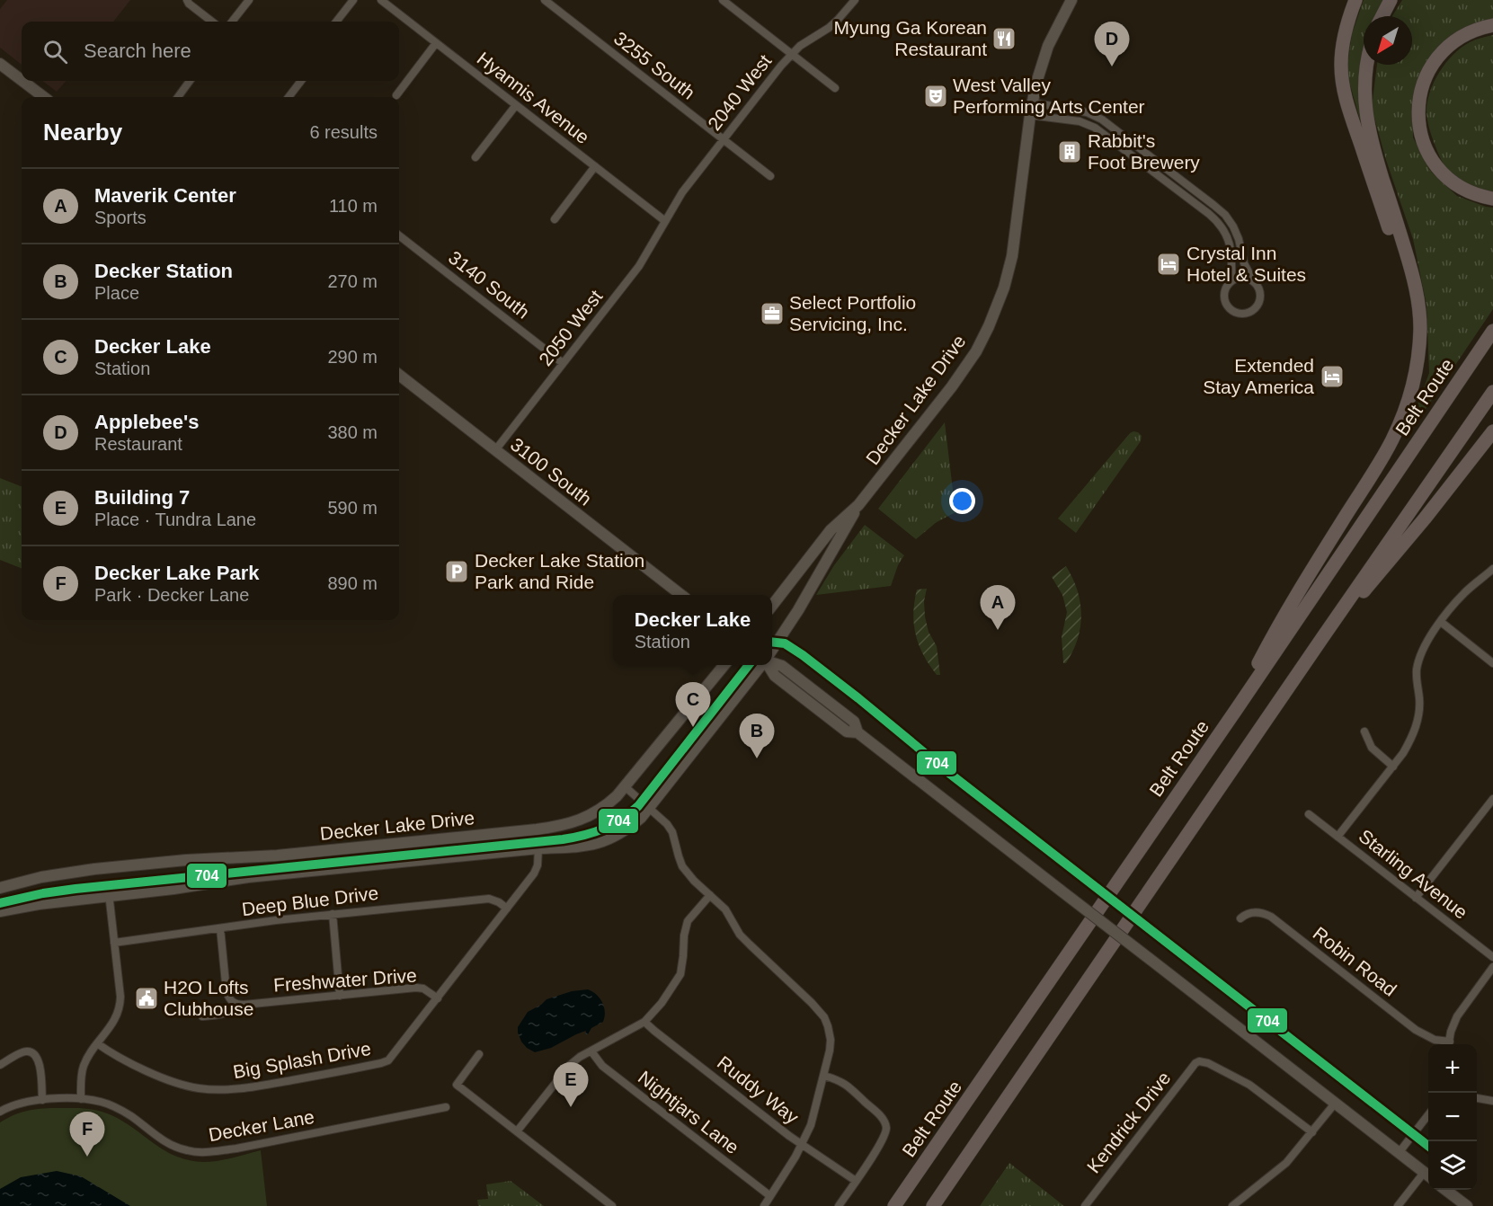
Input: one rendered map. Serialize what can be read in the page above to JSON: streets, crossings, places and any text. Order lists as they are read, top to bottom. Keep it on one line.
{"streets":{"highway":["Belt Route"],"street":["3255 South","2040 West","Hyannis Avenue","3140 South","2050 West","Decker Lake Drive","3100 South","Starling Avenue","Deep Blue Drive","Robin Road","Freshwater Drive","Big Splash Drive","Ruddy Way","Nightjars Lane","Kendrick Drive","Decker Lane"]},"crossings":[["3255 South","2040 West"],["2040 West","Hyannis Avenue"],["2040 West","2050 West"],["Hyannis Avenue","2050 West"],["3140 South","2050 West"],["2050 West","3100 South"],["Decker Lake Drive","Big Splash Drive"],["Deep Blue Drive","Big Splash Drive"],["Freshwater Drive","Big Splash Drive"]],"places":{"restaurant":["Myung Ga Korean Restaurant"],"theatre":["West Valley Performing Arts Center"],"building":["Rabbit's Foot Brewery"],"hotel":["Crystal Inn Hotel & Suites","Extended Stay America"],"office":["Select Portfolio Servicing, Inc."],"parking":["Decker Lake Station Park and Ride"],"public building":["H2O Lofts Clubhouse"]},"lines":["transit line 704"],"north":"bottom left","page":{"pins":["D","A","C","B","E","F"],"search":"Search here","heading":["Nearby","6 results"],"list":[{"mark":"A","name":"Maverik Center","note":"Sports","value":"110 m"},{"mark":"B","name":"Decker Station","note":"Place","value":"270 m"},{"mark":"C","name":"Decker Lake","note":"Station","value":"290 m"},{"mark":"D","name":"Applebee's","note":"Restaurant","value":"380 m"},{"mark":"E","name":"Building 7","note":"Place · Tundra Lane","value":"590 m"},{"mark":"F","name":"Decker Lake Park","note":"Park · Decker Lane","value":"890 m"}],"popup":["Decker Lake","Station"],"map_buttons":["+","−"]}}
